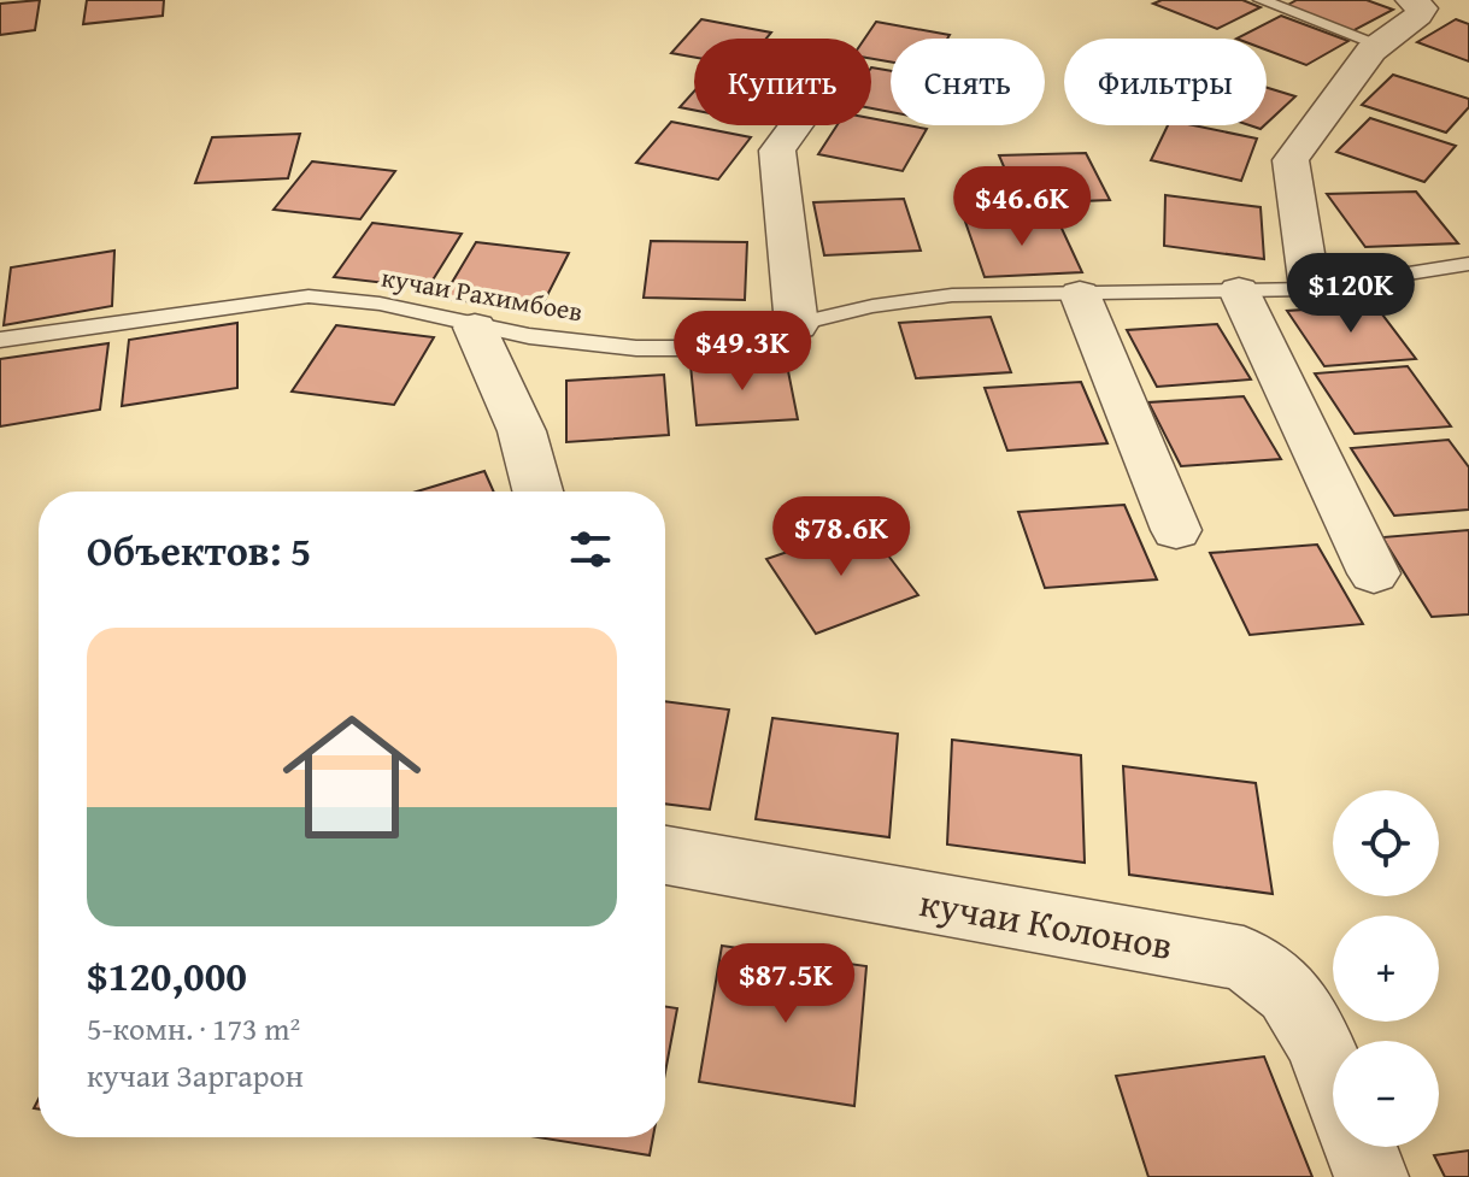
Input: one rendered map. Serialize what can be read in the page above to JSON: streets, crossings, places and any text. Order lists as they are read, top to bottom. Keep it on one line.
{"streets":{"street":["кучаи Колонов"],"lane":["кучаи Рахимбоев"]},"page":{"chip":["Купить","Снять","Фильтры"],"price":["$46.6K","$120K","$49.3K","$78.6K","$87.5K"],"heading":"Объектов: 5","list":[{"name":"$120,000","note":"5-комн. · 173 m² · кучаи Заргарон"}],"map_buttons":["+","−"]}}
